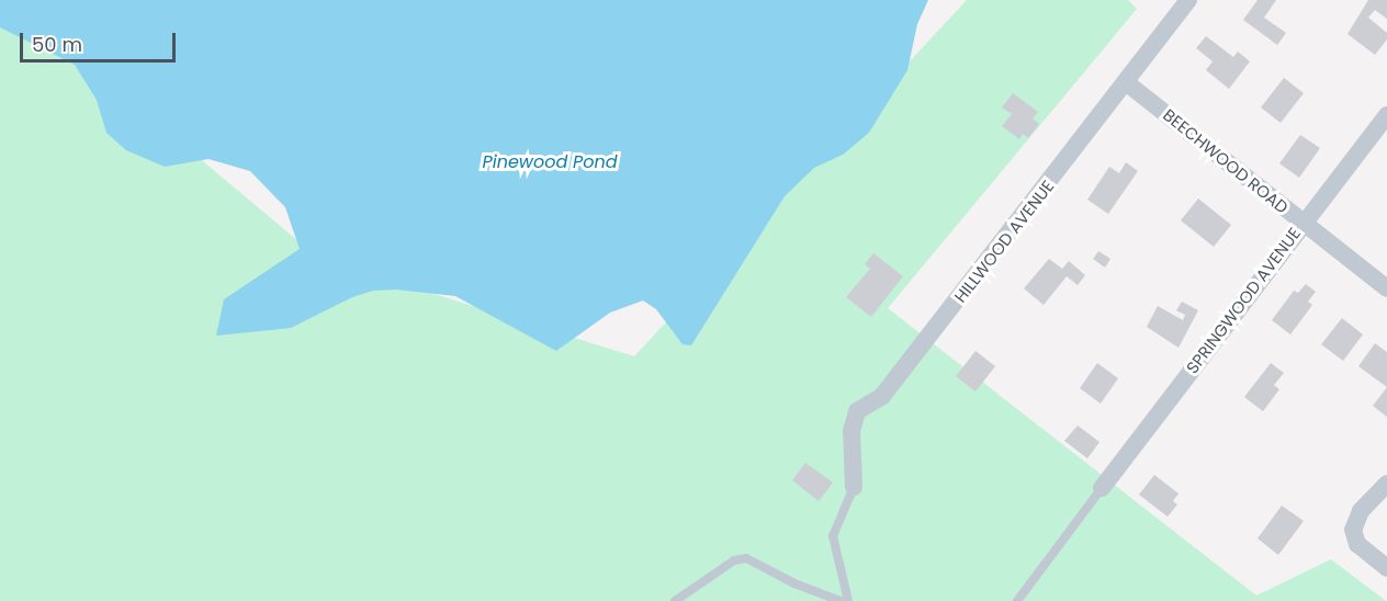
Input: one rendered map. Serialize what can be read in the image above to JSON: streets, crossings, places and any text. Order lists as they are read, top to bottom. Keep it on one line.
{"streets":{"street":["BEECHWOOD ROAD","HILLWOOD AVENUE","SPRINGWOOD AVENUE"]},"crossings":[["BEECHWOOD ROAD","HILLWOOD AVENUE"],["BEECHWOOD ROAD","SPRINGWOOD AVENUE"]],"water":["Pinewood Pond"],"scale_bar":"50 m"}
